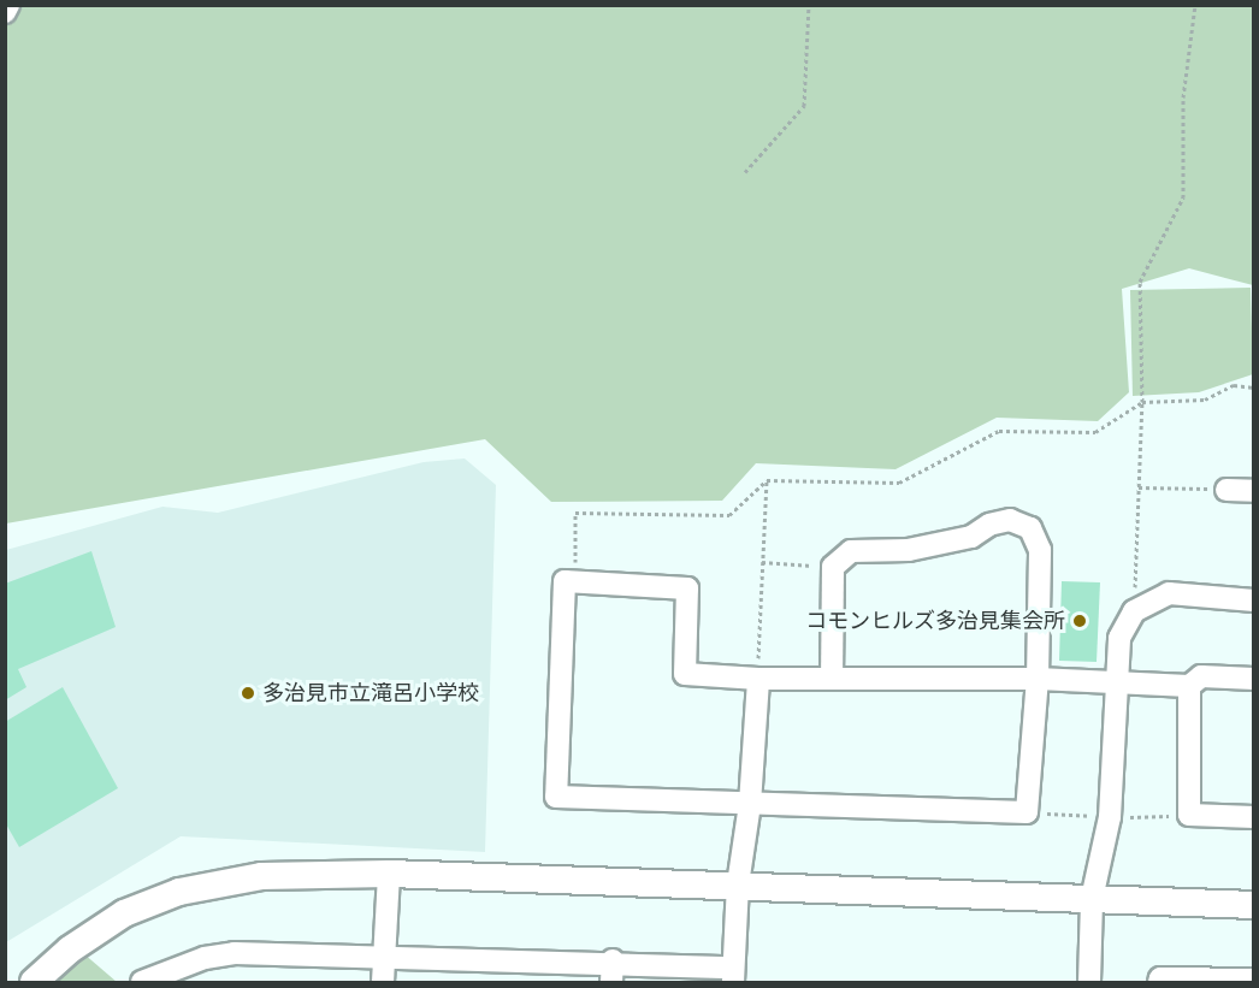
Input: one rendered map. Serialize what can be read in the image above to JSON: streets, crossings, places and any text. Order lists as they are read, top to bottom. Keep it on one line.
{"places":["コモンヒルズ多治見集会所","多治見市立滝呂小学校"]}
